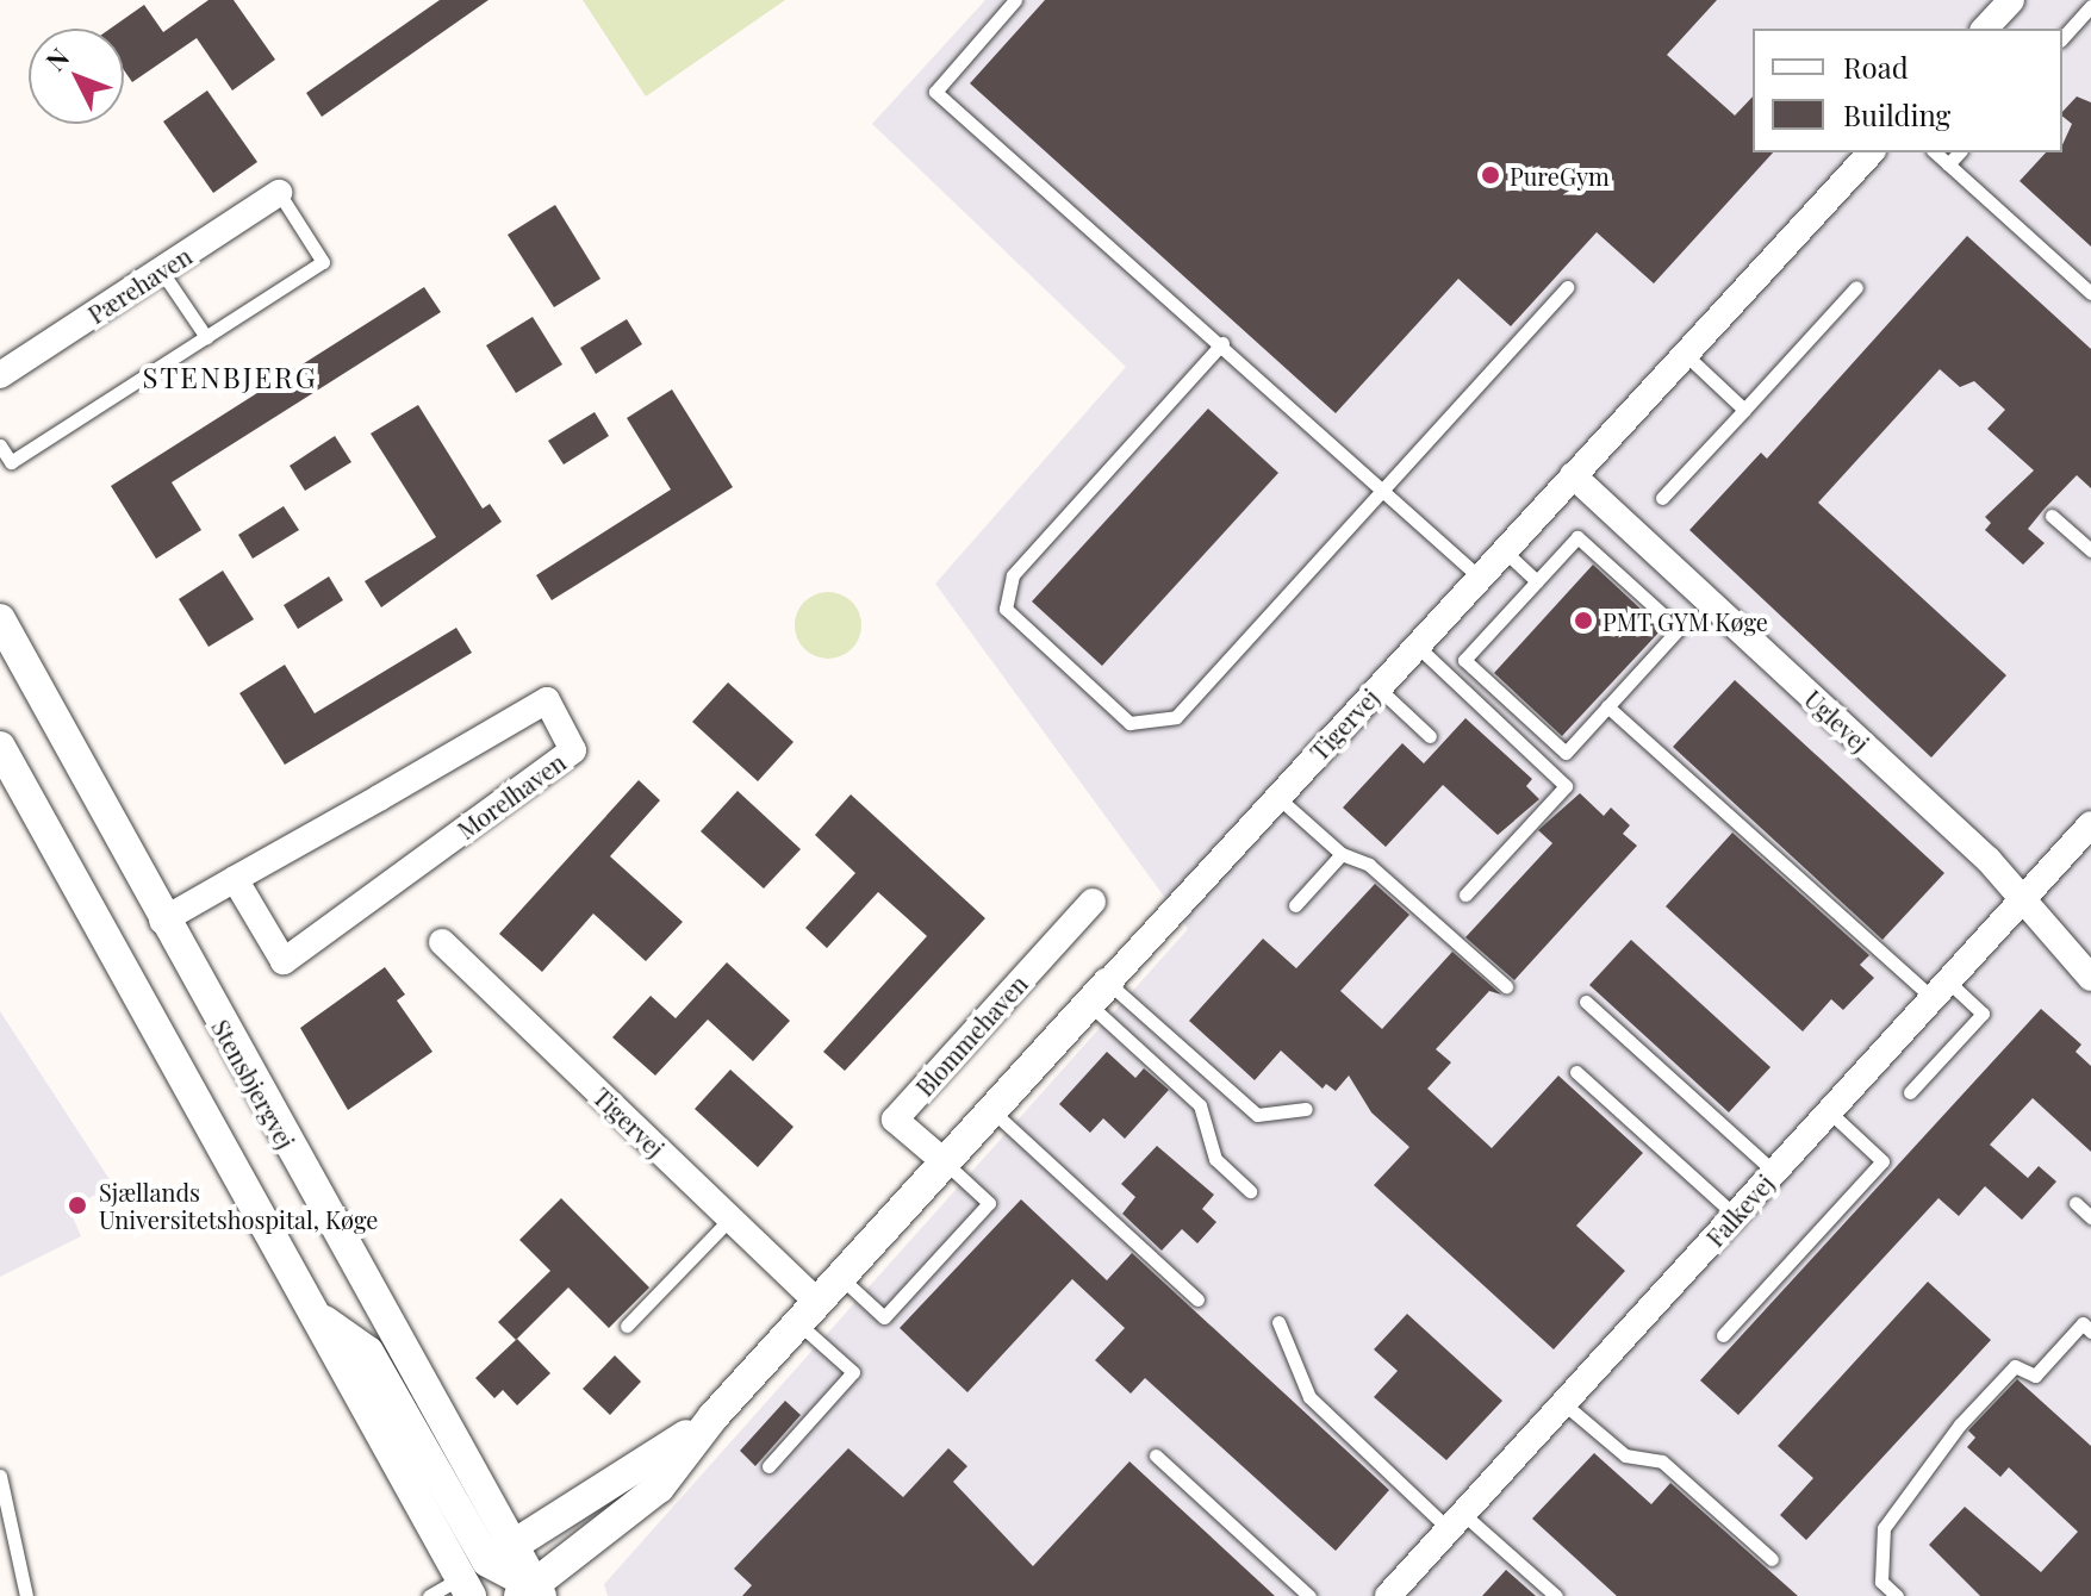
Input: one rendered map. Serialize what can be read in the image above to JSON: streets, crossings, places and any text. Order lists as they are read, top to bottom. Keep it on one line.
{"streets":{"street":["Pærehaven","Uglevej","Tigervej","Morelhaven","Blommehaven","Stensbjergvej","Falkevej"]},"crossings":[["Uglevej","Tigervej"],["Uglevej","Falkevej"],["Tigervej","Blommehaven"],["Tigervej","Stensbjergvej"],["Morelhaven","Stensbjergvej"]],"districts":["STENBJERG"],"places":["PureGym","PMT GYM Køge","Sjællands Universitetshospital, Køge"],"legend":["Road","Building"],"north":"top left"}
